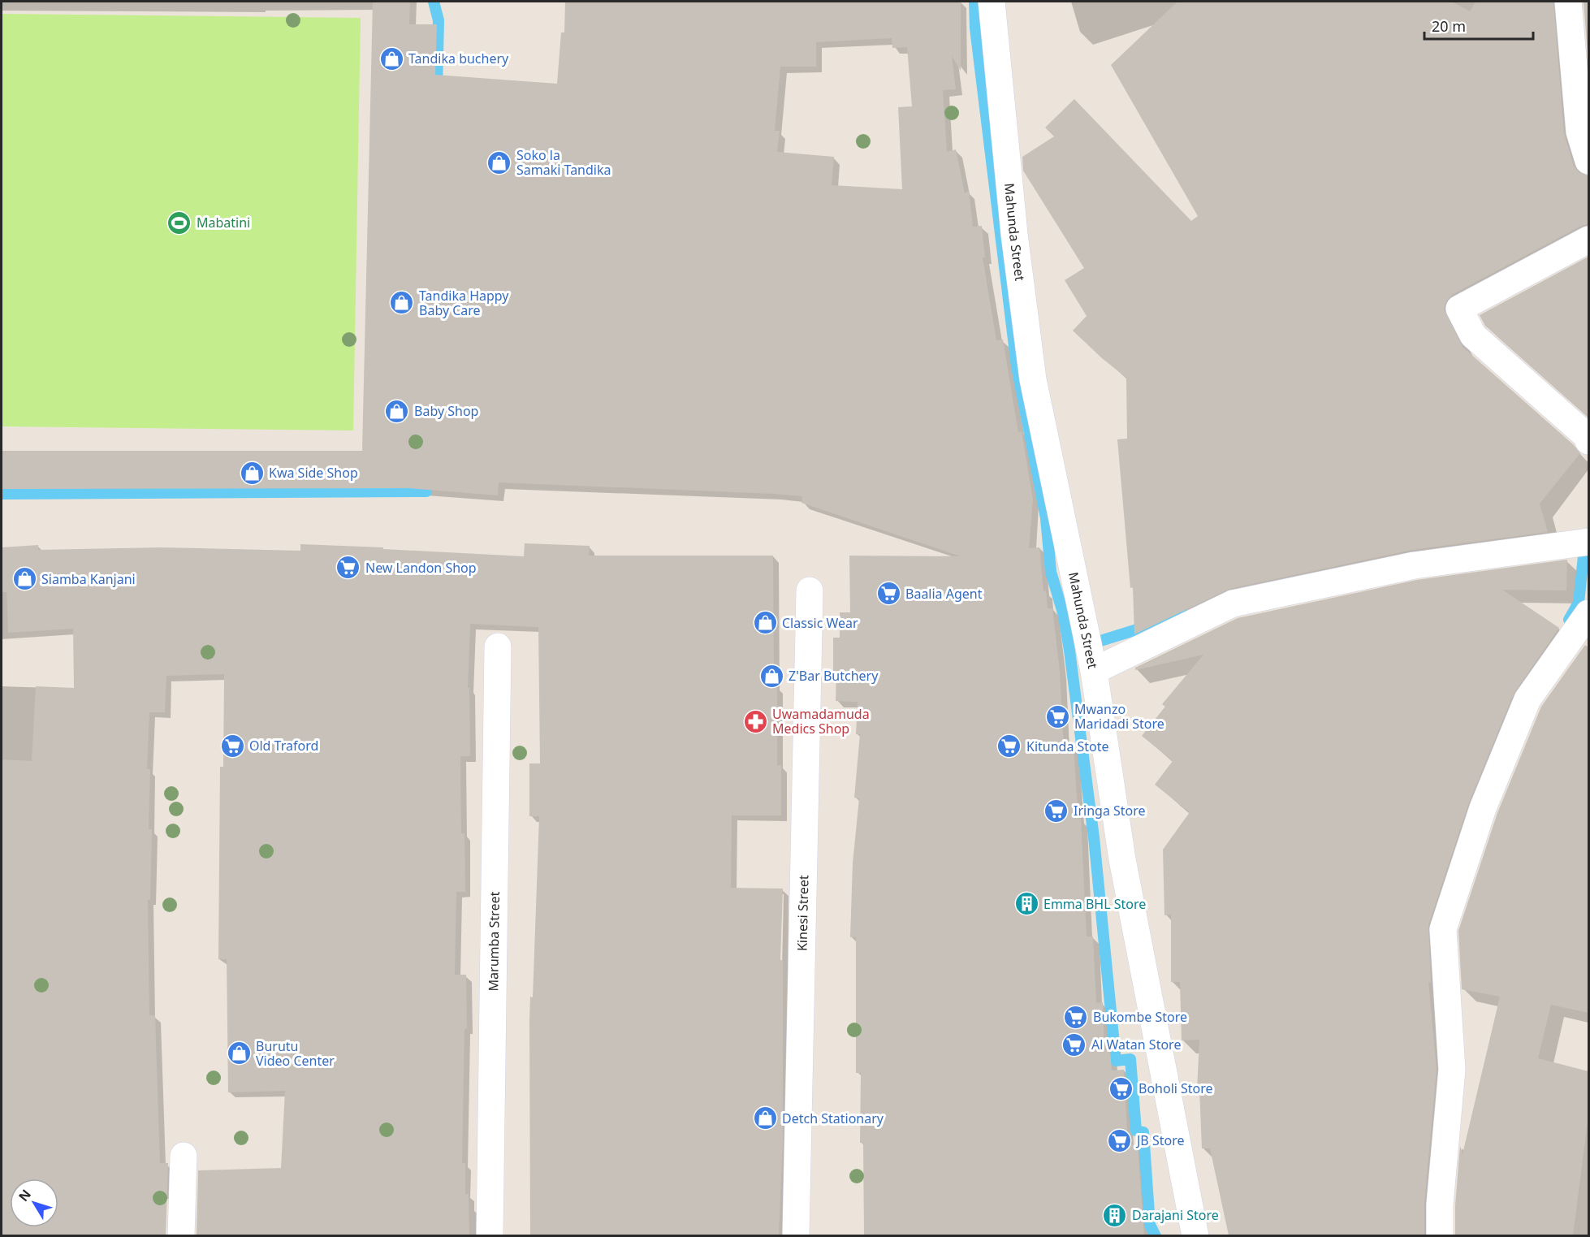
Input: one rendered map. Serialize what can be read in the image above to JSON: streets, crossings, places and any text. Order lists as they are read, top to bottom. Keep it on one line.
{"streets":{"street":["Mahunda Street","Kinesi Street","Marumba Street"]},"places":{"shop":["Tandika buchery","Soko la Samaki Tandika","Tandika Happy Baby Care","Baby Shop","Kwa Side Shop","Siamba Kanjani","Classic Wear","Z'Bar Butchery","Burutu Video Center","Detch Stationary"],"sports":["Mabatini"],"supermarket":["New Landon Shop","Baalia Agent","Mwanzo Maridadi Store","Old Traford","Kitunda Stote","Iringa Store","Bukombe Store","Al Watan Store","Boholi Store","JB Store"],"pharmacy":["Uwamadamuda Medics Shop"],"building":["Emma BHL Store","Darajani Store"]},"scale_bar":"20 m","north":"top left"}
